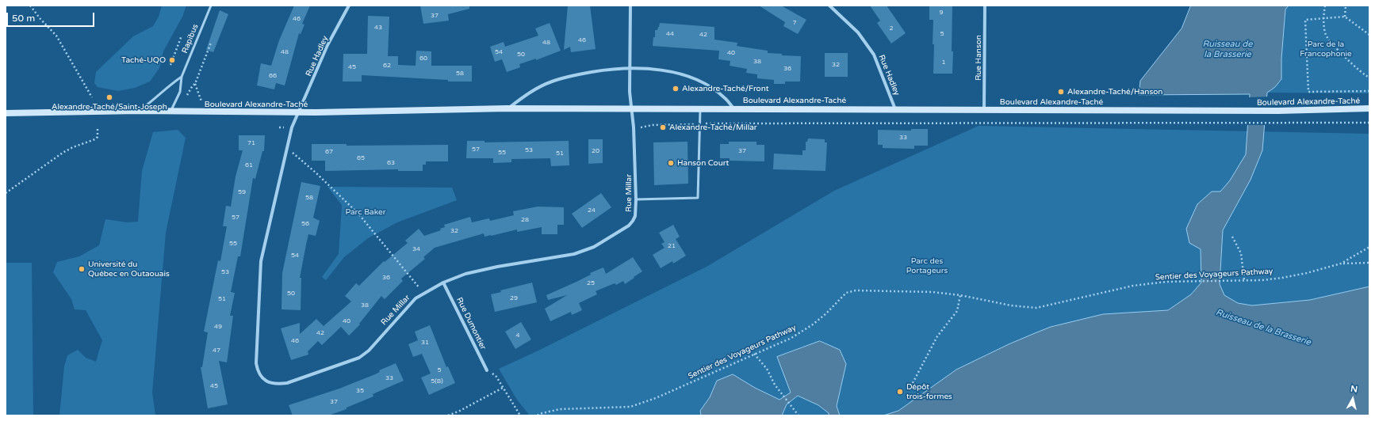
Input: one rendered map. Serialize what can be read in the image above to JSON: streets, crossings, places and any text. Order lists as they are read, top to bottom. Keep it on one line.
{"streets":{"main road":["Boulevard Alexandre-Taché"],"street":["Rue Hadley","Rue Hanson","Rue Millar","Rue Dumontier"],"lane":["Rapibus"],"path":["Sentier des Voyageurs Pathway"]},"crossings":[["Rapibus","Boulevard Alexandre-Taché"],["Rue Hadley","Boulevard Alexandre-Taché"],["Rue Hadley","Rue Millar"],["Rue Hanson","Boulevard Alexandre-Taché"],["Boulevard Alexandre-Taché","Rue Millar"],["Rue Millar","Rue Dumontier"]],"water":["Ruisseau de la Brasserie"],"parks":["Parc de la Francophonie","Parc Baker","Parc des Portageurs"],"places":["Taché-UQO","Alexandre-Taché/Front","Alexandre-Taché/Hanson","Alexandre-Taché/Saint-Joseph","Alexandre-Taché/Millar","Hanson Court","Université du Québec en Outaouais","Dépôt trois-formes"],"house_numbers":["9","37","46","7","43","2","44","5","42","46","48","48","54","40","50","60","38","1","32","62","45","36","58","66","33","71","57","53","20","37","67","55","51","65","63","61","59","58","24","57","28","56","32","55","21","34","54","53","36","25","50","29","51","38","40","49","42","4","46","31","47","5","33","5(B)","45","35","37"],"scale_bar":"50 m","north":"top"}
